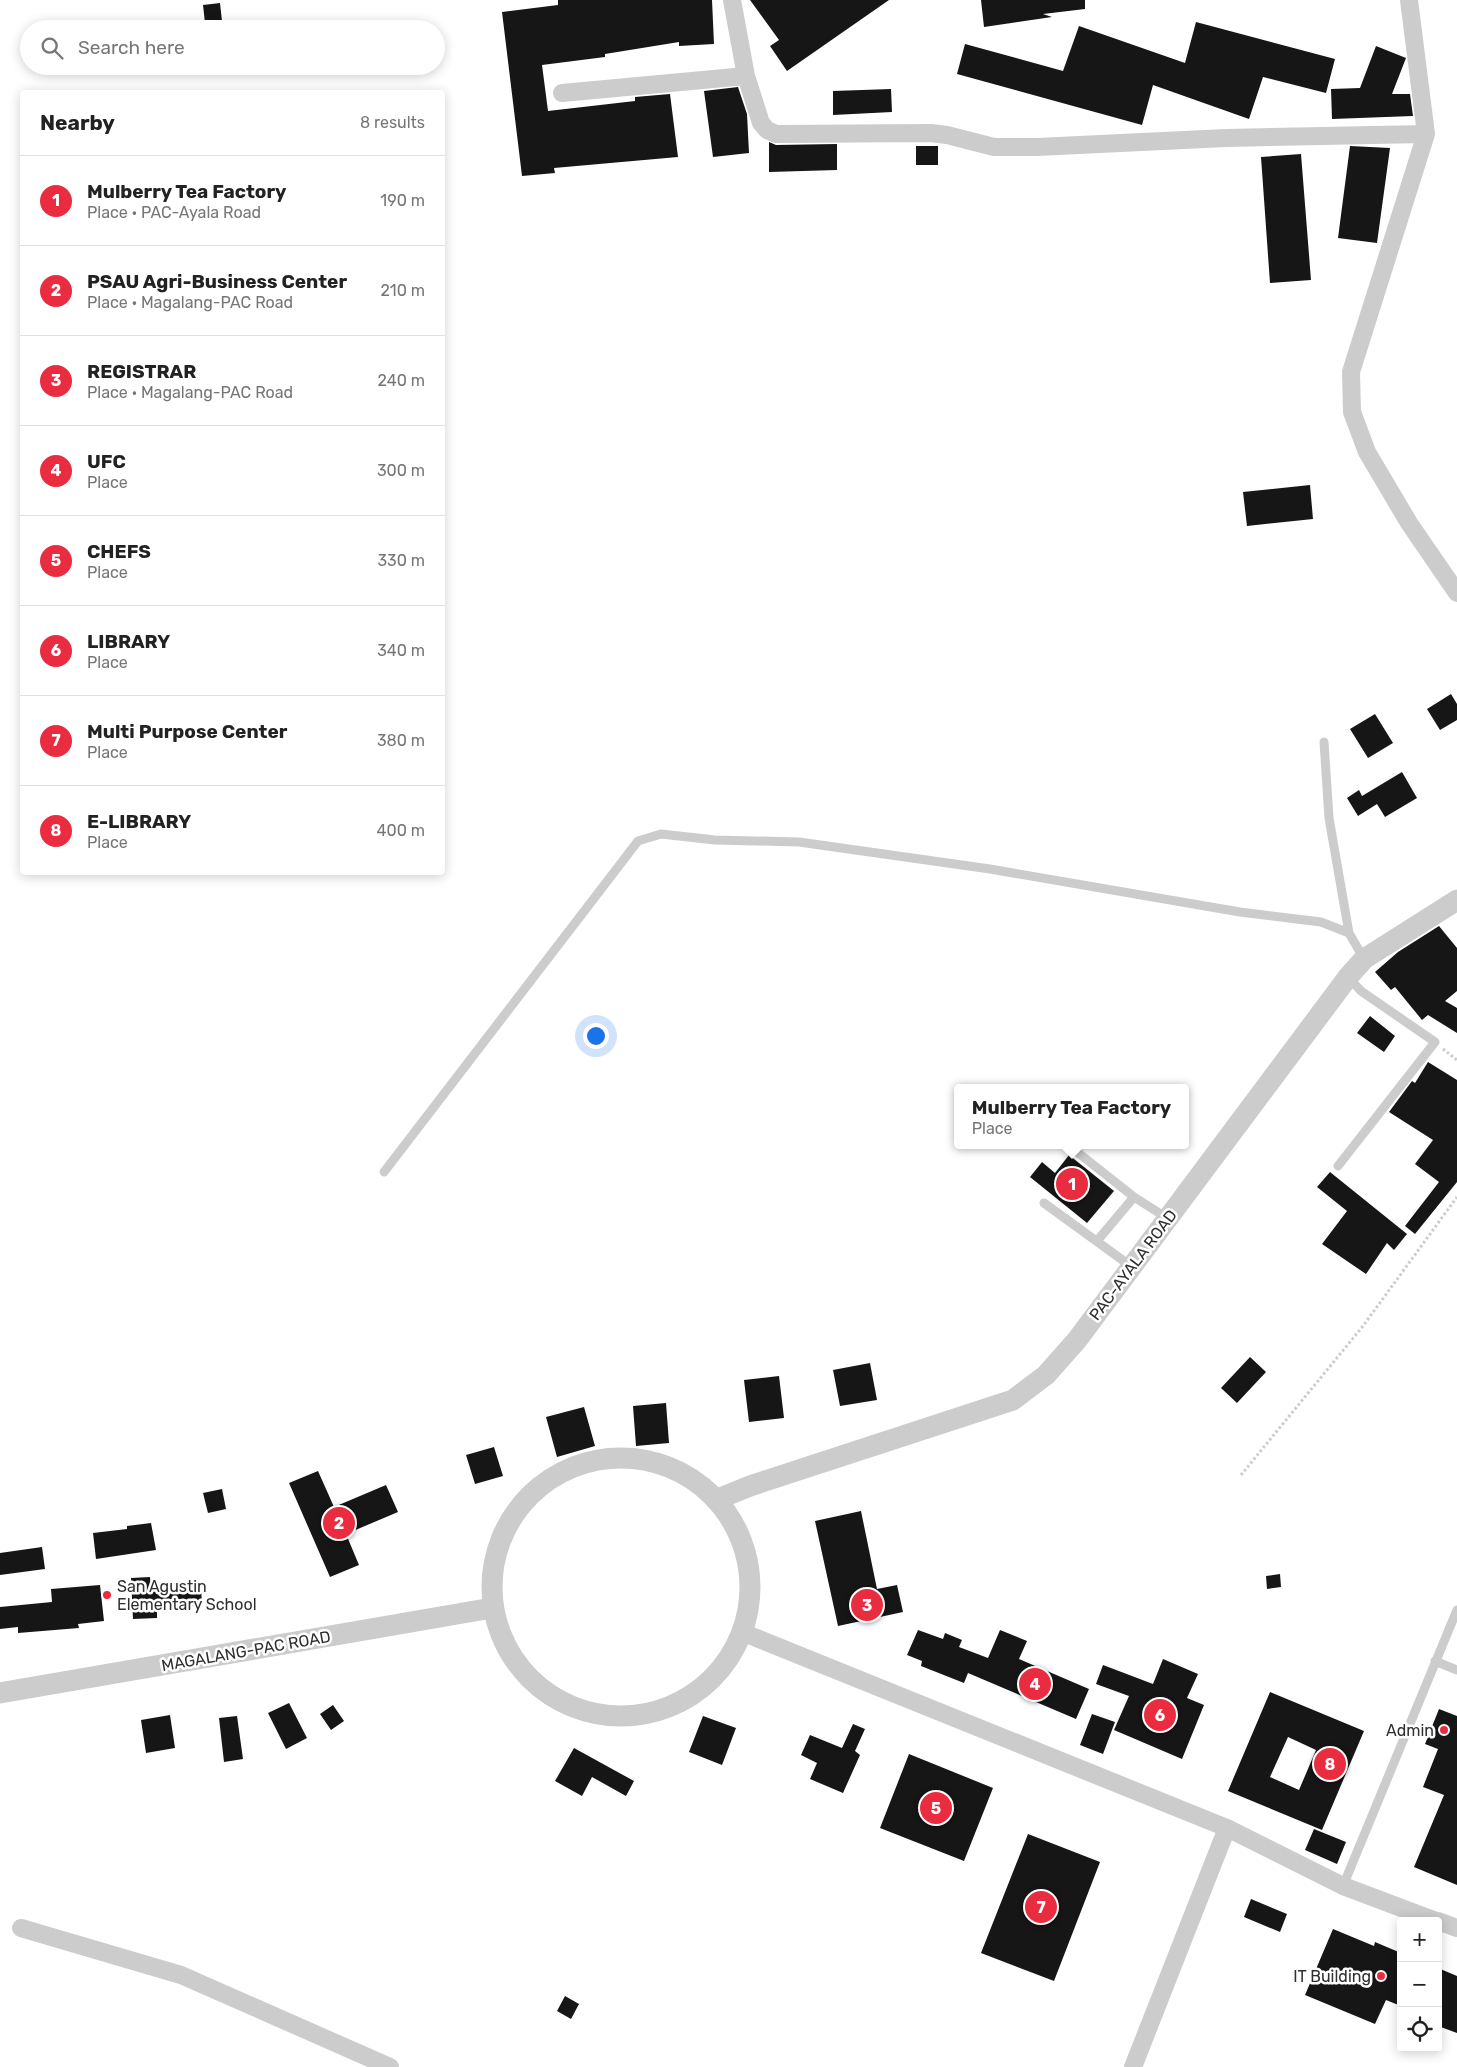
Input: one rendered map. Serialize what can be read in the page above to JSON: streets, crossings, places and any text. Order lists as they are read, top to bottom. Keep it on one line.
{"streets":{"street":["PAC-AYALA ROAD","MAGALANG-PAC ROAD"]},"places":["San Agustin Elementary School","Admin","IT Building"],"page":{"search":"Search here","heading":["Nearby","8 results"],"list":[{"mark":"1","name":"Mulberry Tea Factory","note":"Place · PAC-Ayala Road","value":"190 m"},{"mark":"2","name":"PSAU Agri-Business Center","note":"Place · Magalang-PAC Road","value":"210 m"},{"mark":"3","name":"REGISTRAR","note":"Place · Magalang-PAC Road","value":"240 m"},{"mark":"4","name":"UFC","note":"Place","value":"300 m"},{"mark":"5","name":"CHEFS","note":"Place","value":"330 m"},{"mark":"6","name":"LIBRARY","note":"Place","value":"340 m"},{"mark":"7","name":"Multi Purpose Center","note":"Place","value":"380 m"},{"mark":"8","name":"E-LIBRARY","note":"Place","value":"400 m"}],"popup":["Mulberry Tea Factory","Place"],"pins":["1","2","3","4","6","8","5","7"],"map_buttons":["+","−"]}}
